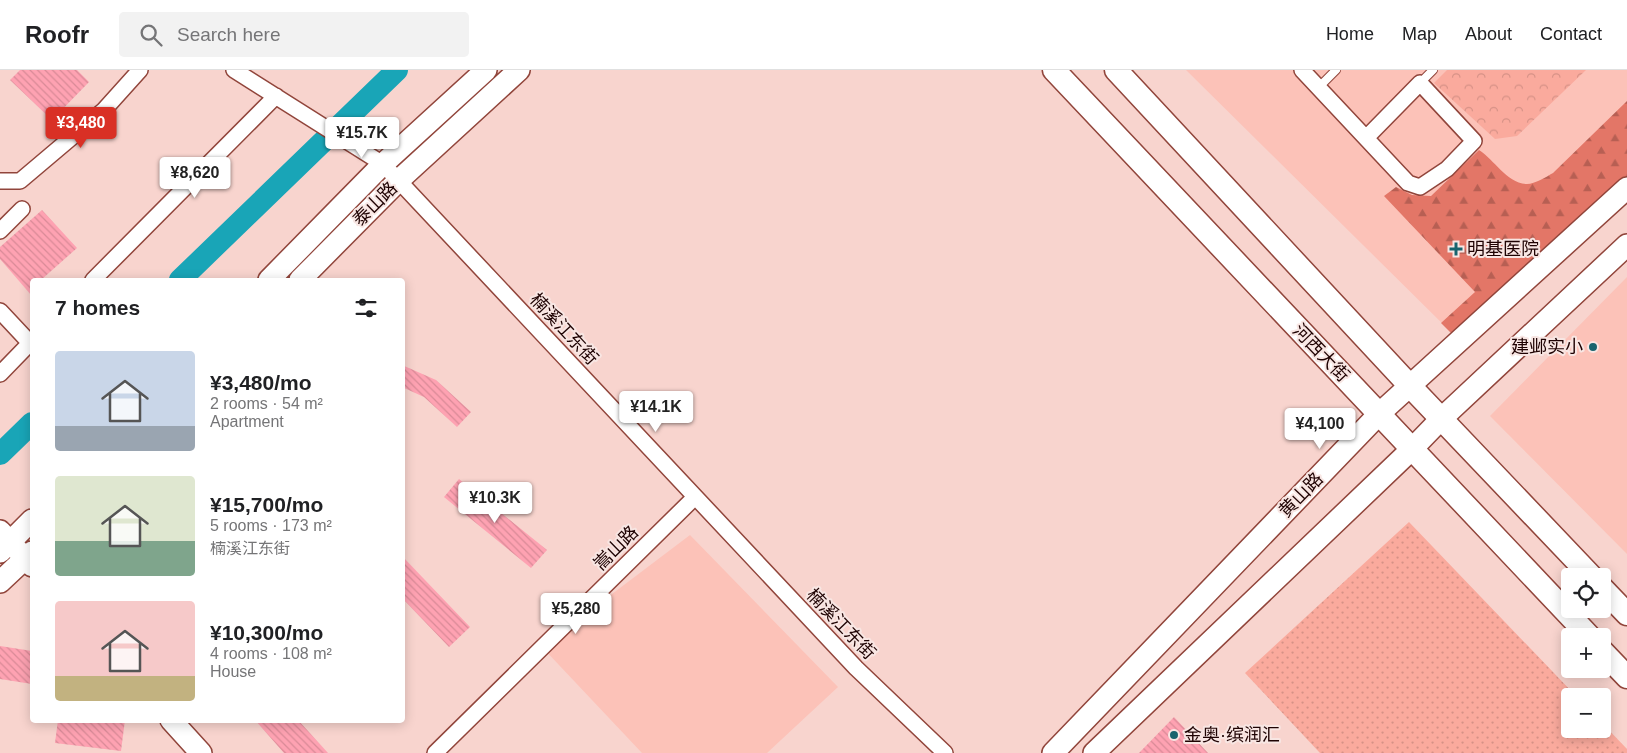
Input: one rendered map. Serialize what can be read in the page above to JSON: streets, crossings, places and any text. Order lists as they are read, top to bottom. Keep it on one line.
{"streets":{"main road":["泰山路","河西大街","黄山路"],"street":["楠溪江东街","嵩山路"]},"crossings":[["泰山路","楠溪江东街"],["楠溪江东街","嵩山路"],["河西大街","黄山路"]],"places":{"health":["明基医院"],"other":["建邺实小","金奥·缤润汇"]},"page":{"header":"Roofr","search":"Search here","nav":["Home","Map","About","Contact"],"price":["¥3,480","¥15.7K","¥8,620","¥14.1K","¥4,100","¥10.3K","¥5,280"],"heading":"7 homes","list":[{"name":"¥3,480/mo","note":"2 rooms · 54 m² · Apartment"},{"name":"¥15,700/mo","note":"5 rooms · 173 m² · 楠溪江东街"},{"name":"¥10,300/mo","note":"4 rooms · 108 m² · House"}],"map_buttons":["+","−"]}}
